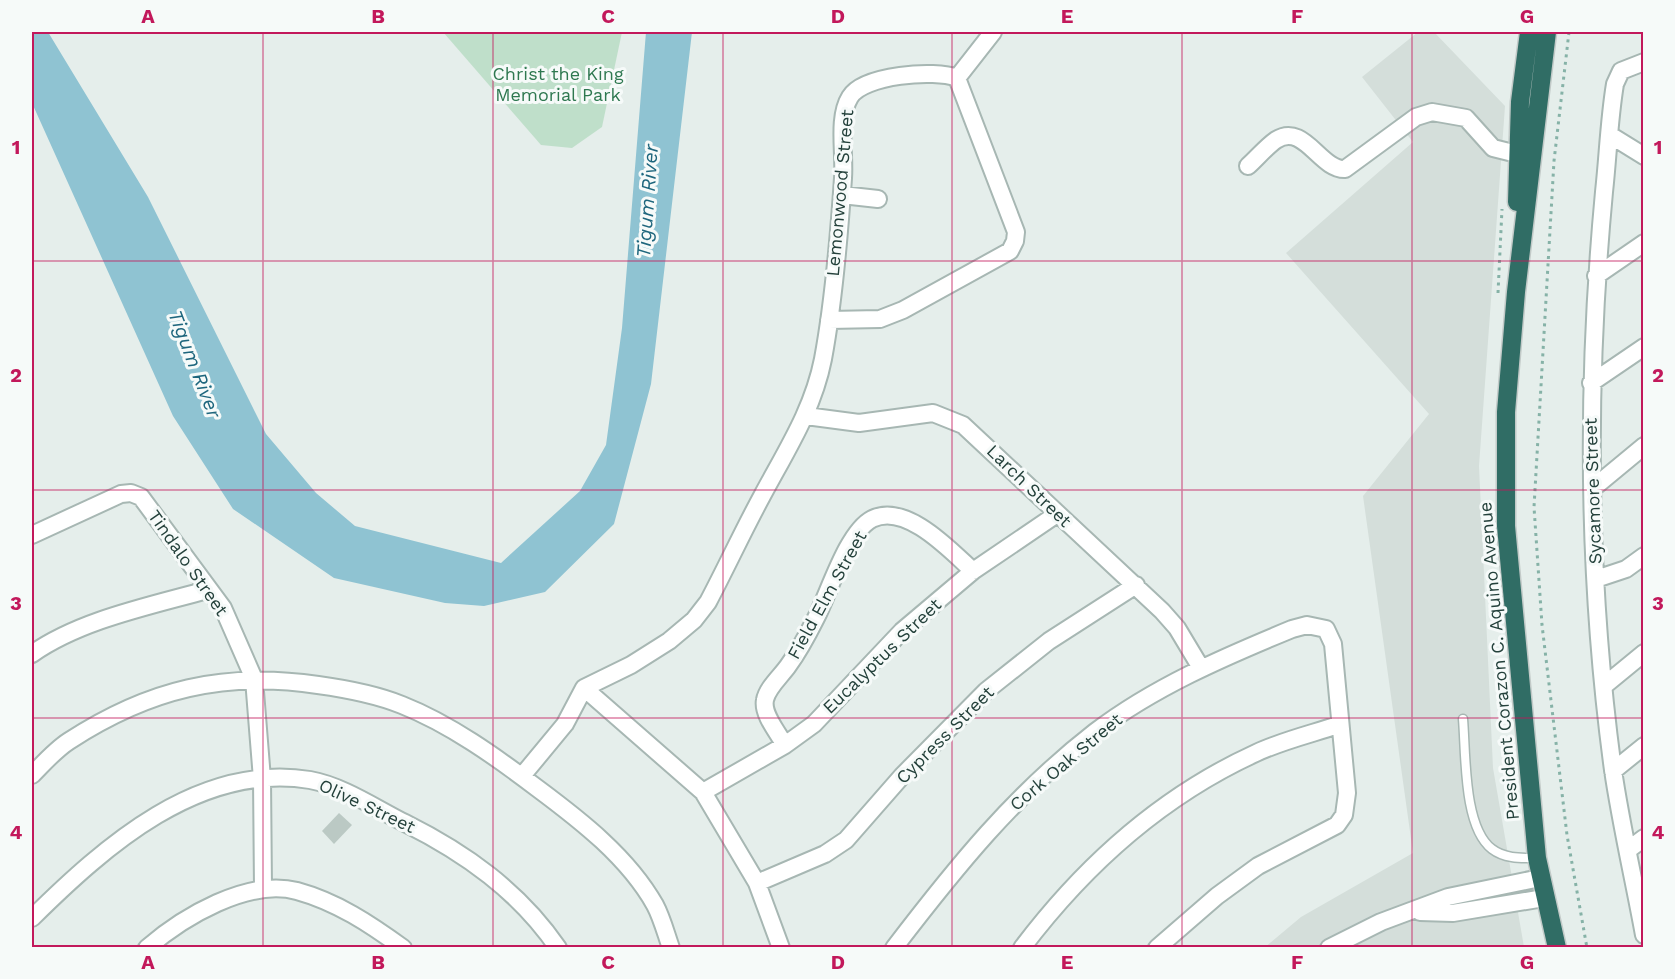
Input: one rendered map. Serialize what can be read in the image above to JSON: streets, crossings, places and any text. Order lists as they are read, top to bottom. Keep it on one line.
{"streets":{"highway":["President Corazon C. Aquino Avenue"],"street":["Lemonwood Street","Larch Street","Sycamore Street","Tindalo Street","Field Elm Street","Eucalyptus Street","Cypress Street","Cork Oak Street","Olive Street"]},"crossings":[["Lemonwood Street","Larch Street"],["Larch Street","Eucalyptus Street"],["Larch Street","Cypress Street"],["Larch Street","Cork Oak Street"],["Tindalo Street","Olive Street"],["Field Elm Street","Eucalyptus Street"]],"water":["Tigum River"],"parks":["Christ the King Memorial Park"],"grid":{"columns":["A","B","C","D","E","F","G"],"rows":["1","2","3","4"]}}
